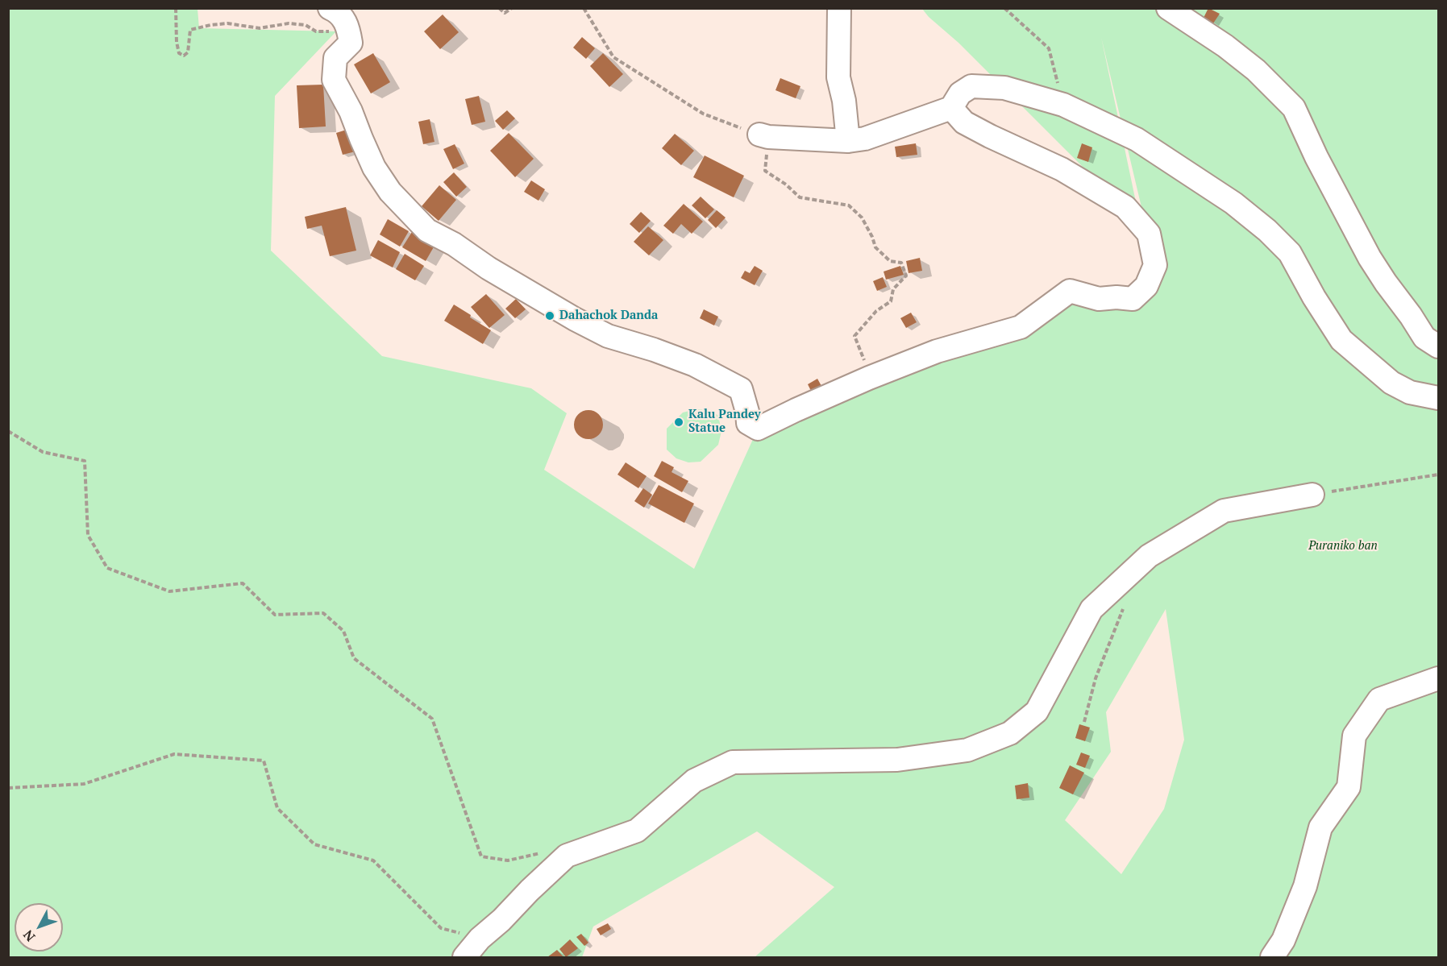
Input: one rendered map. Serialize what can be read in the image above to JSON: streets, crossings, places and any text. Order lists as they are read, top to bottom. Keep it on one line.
{"parks":["Puraniko ban"],"places":["Dahachok Danda","Kalu Pandey Statue"],"north":"bottom left"}
